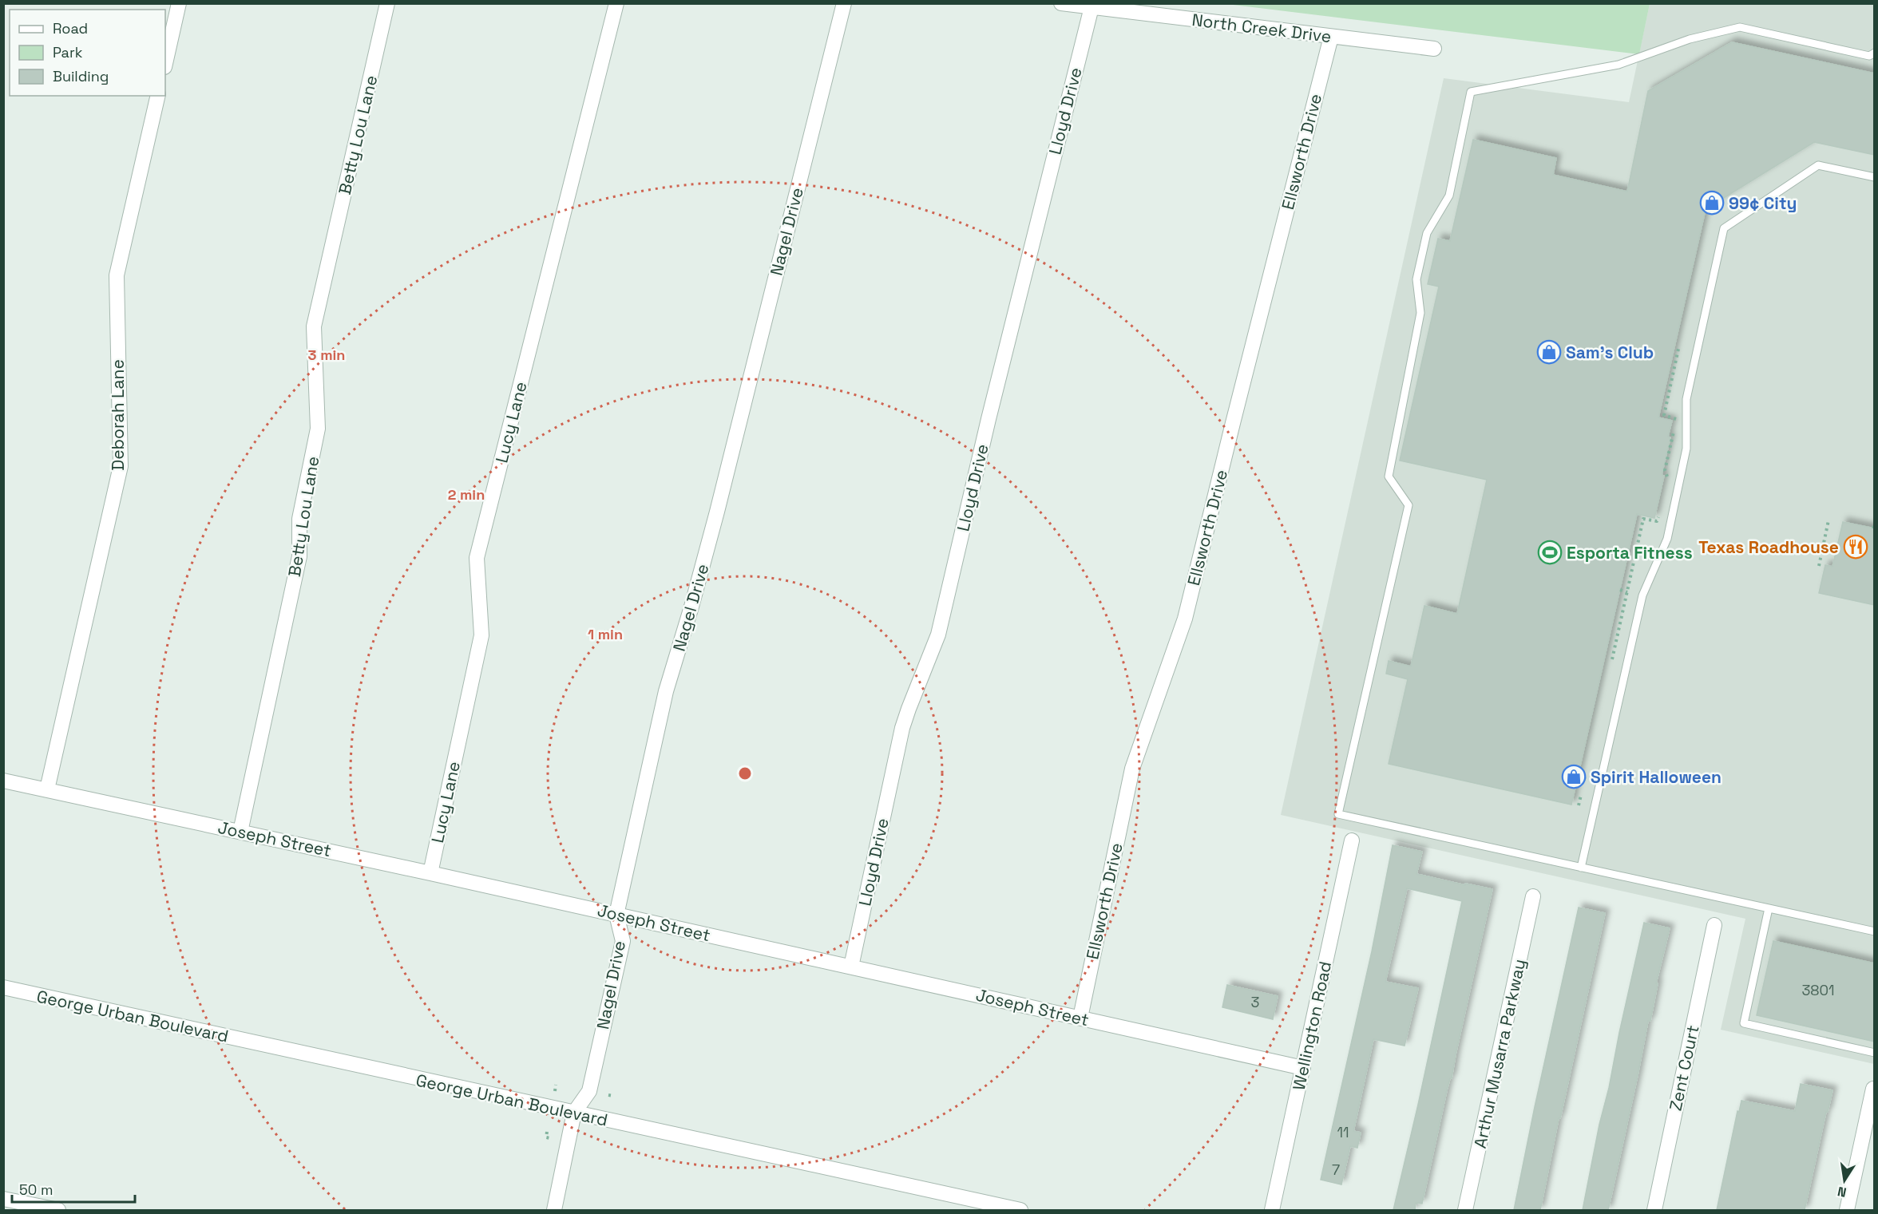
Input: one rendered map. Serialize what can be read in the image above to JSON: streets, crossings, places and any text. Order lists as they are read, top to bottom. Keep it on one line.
{"streets":{"street":["North Creek Drive","Lloyd Drive","Betty Lou Lane","Ellsworth Drive","Nagel Drive","Deborah Lane","Lucy Lane","Joseph Street","George Urban Boulevard","Wellington Road","Arthur Musarra Parkway","Zent Court"]},"crossings":[["North Creek Drive","Lloyd Drive"],["North Creek Drive","Ellsworth Drive"],["Lloyd Drive","Joseph Street"],["Betty Lou Lane","Joseph Street"],["Ellsworth Drive","Joseph Street"],["Nagel Drive","Joseph Street"],["Nagel Drive","George Urban Boulevard"],["Deborah Lane","Joseph Street"],["Lucy Lane","Joseph Street"],["Joseph Street","Wellington Road"]],"places":{"shop":["99¢ City","Sam's Club","Spirit Halloween"],"restaurant":["Texas Roadhouse"],"sports":["Esporta Fitness"]},"house_numbers":["3801","3","11","7"],"legend":["Road","Park","Building"],"scale_bar":"50 m","north":"bottom","rings":["3 min","2 min","1 min"]}
